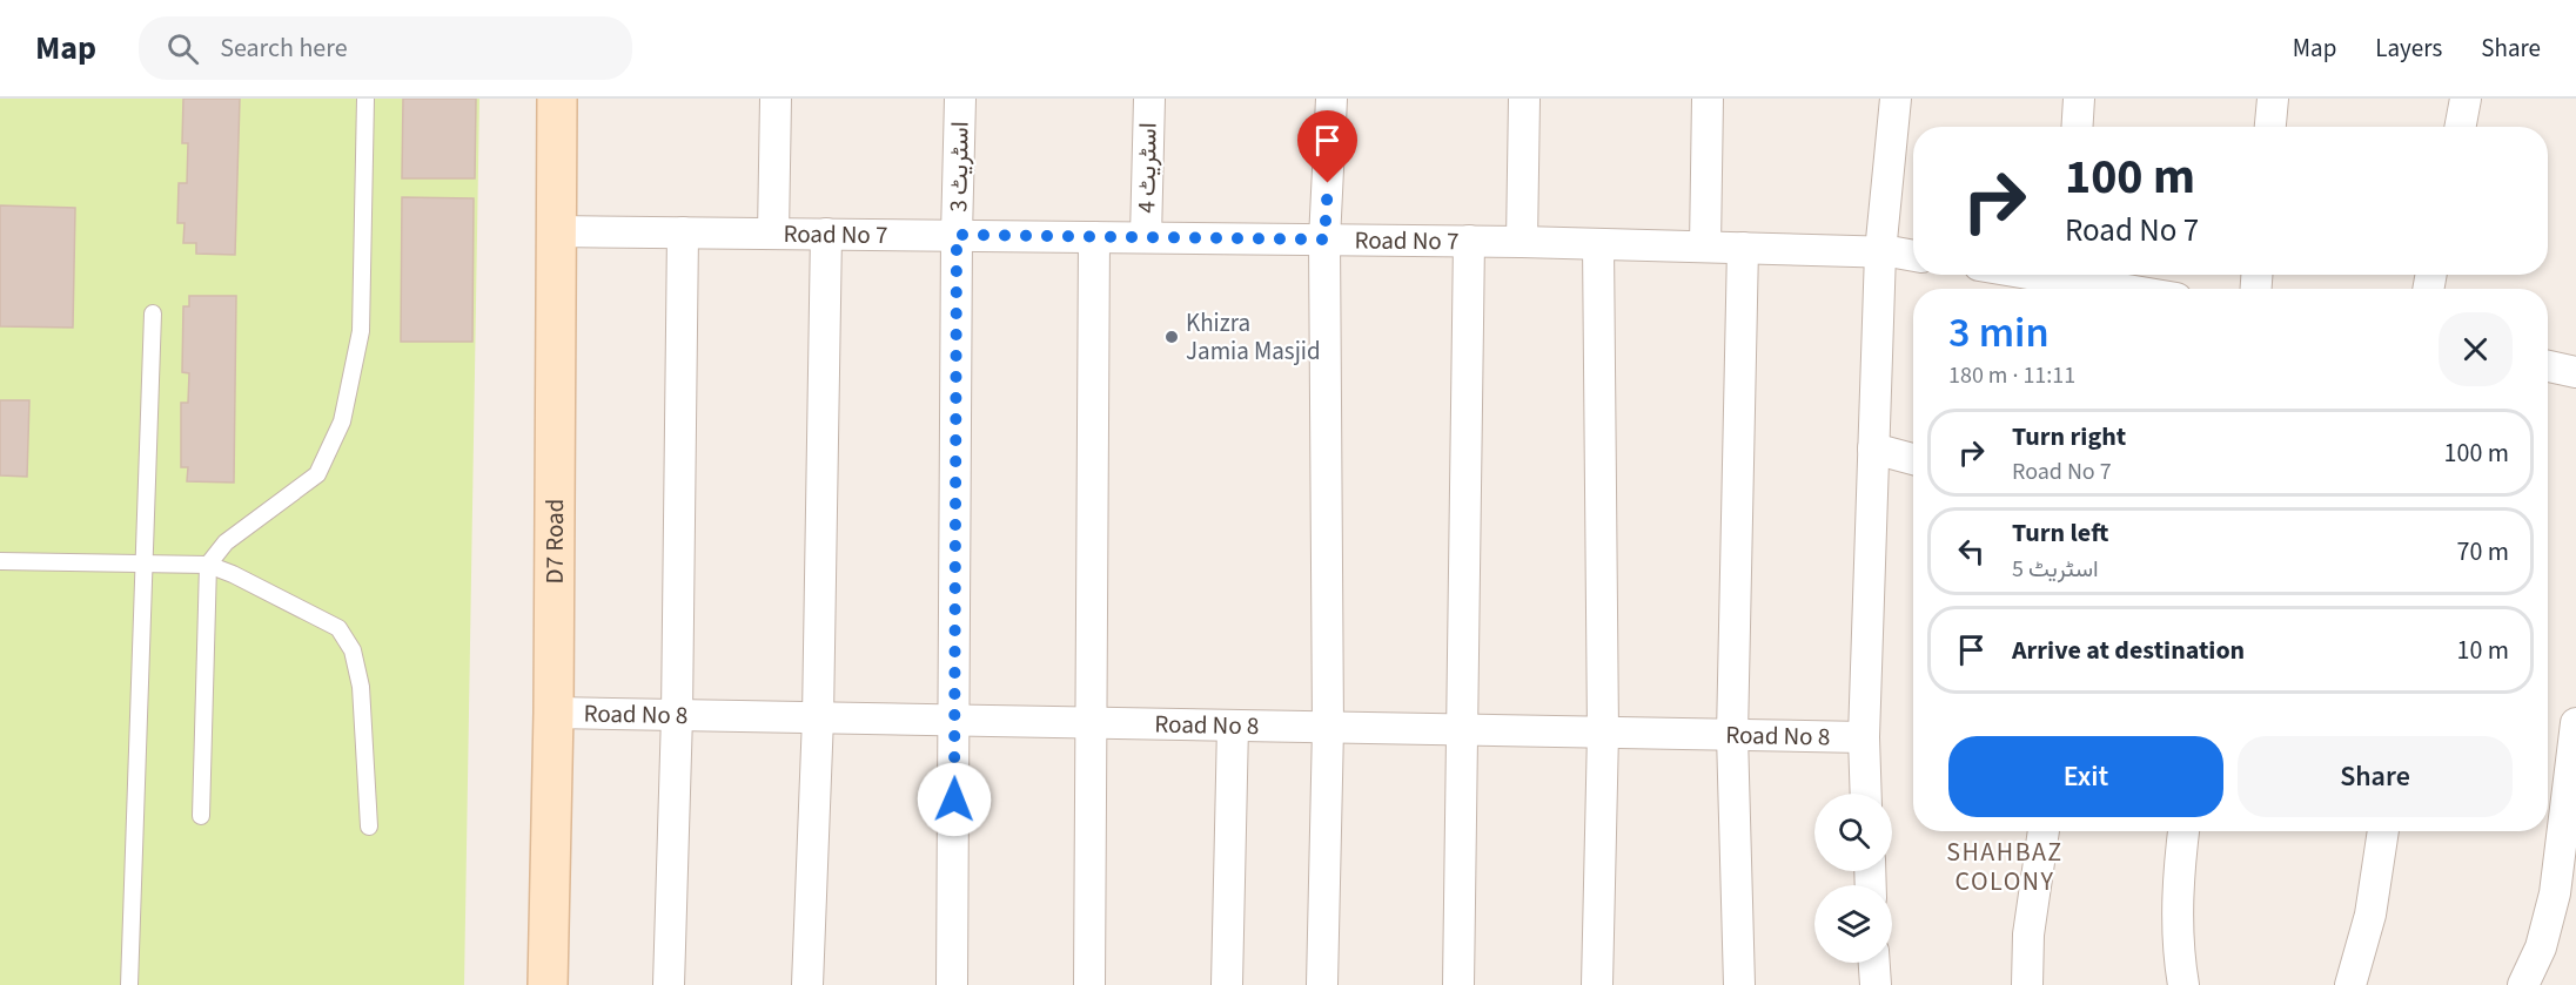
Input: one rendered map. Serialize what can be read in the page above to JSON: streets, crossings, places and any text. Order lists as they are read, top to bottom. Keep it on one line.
{"streets":{"street":["اسٹریٹ 3","اسٹریٹ 4","Road No 7","D7 Road","Road No 8"]},"crossings":[["اسٹریٹ 3","Road No 7"],["اسٹریٹ 3","Road No 8"],["اسٹریٹ 4","Road No 7"],["Road No 7","D7 Road"],["D7 Road","Road No 8"]],"districts":["SHAHBAZ COLONY"],"places":["Khizra Jamia Masjid"],"page":{"header":"Map","search":"Search here","nav":["Map","Layers","Share"],"turn":["100 m","Road No 7"],"heading":["3 min","180 m · 11:11"],"list":[{"name":"Turn right","note":"Road No 7","value":"100 m"},{"name":"Turn left","note":"اسٹریٹ 5","value":"70 m"},{"name":"Arrive at destination","value":"10 m"}],"buttons":["Exit","Share"]}}
